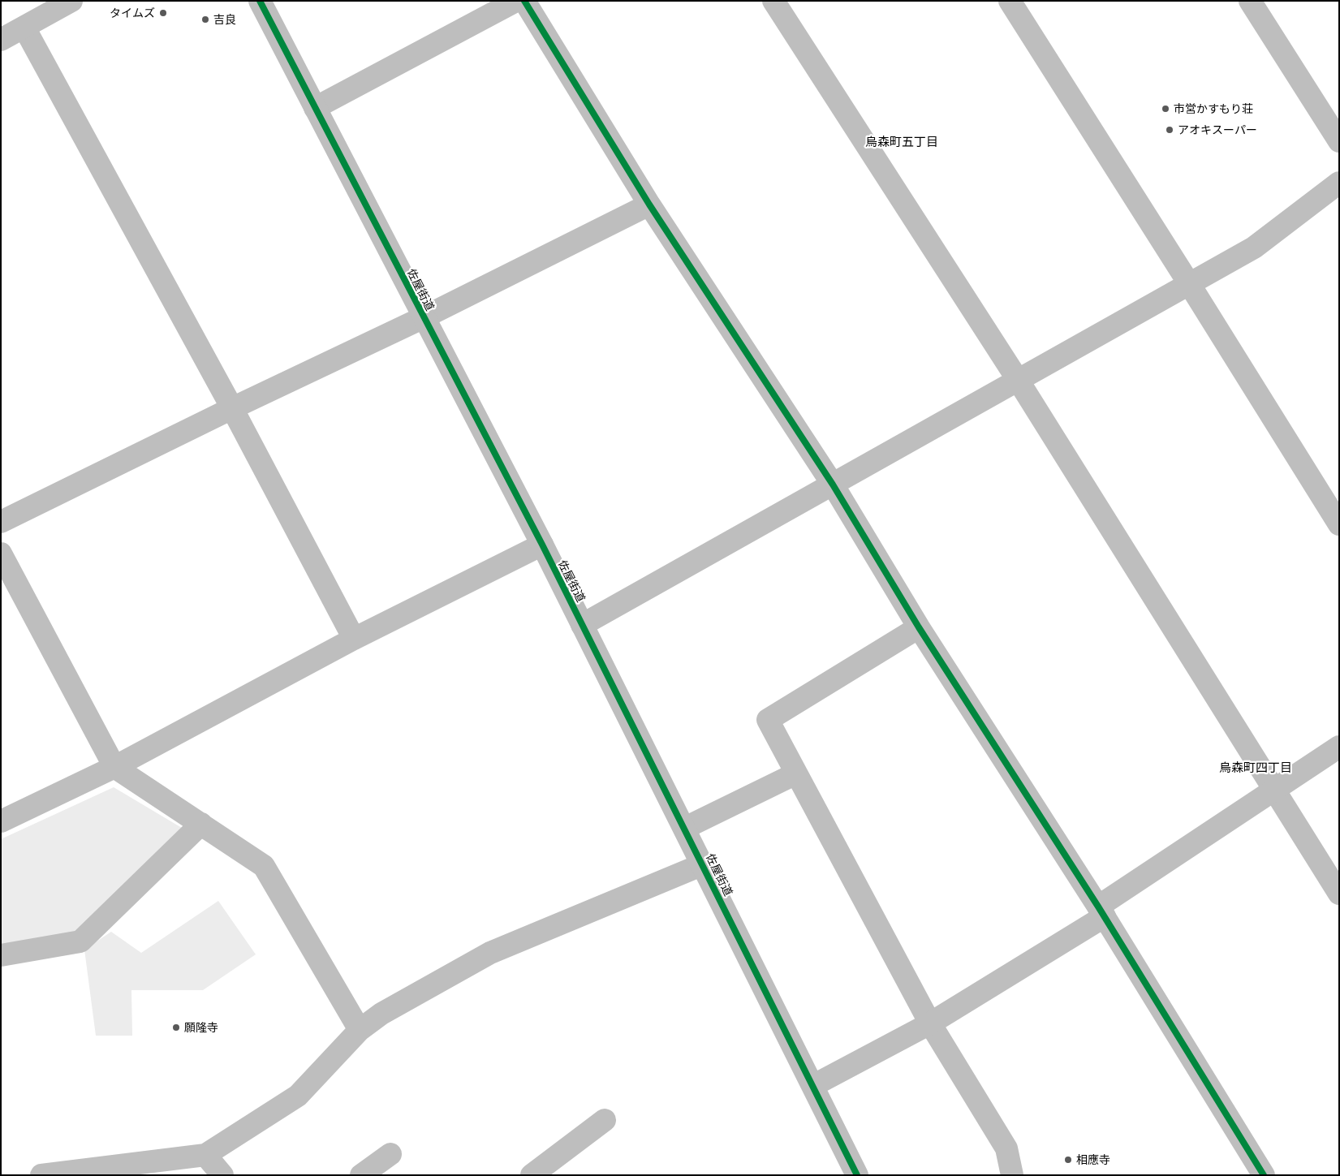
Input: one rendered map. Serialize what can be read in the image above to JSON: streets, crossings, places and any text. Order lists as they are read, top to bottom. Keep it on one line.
{"streets":{"street":["佐屋街道"]},"districts":["烏森町五丁目","烏森町四丁目"],"places":["タイムズ","吉良","市営かすもり荘","アオキスーパー","願隆寺","相應寺"]}
